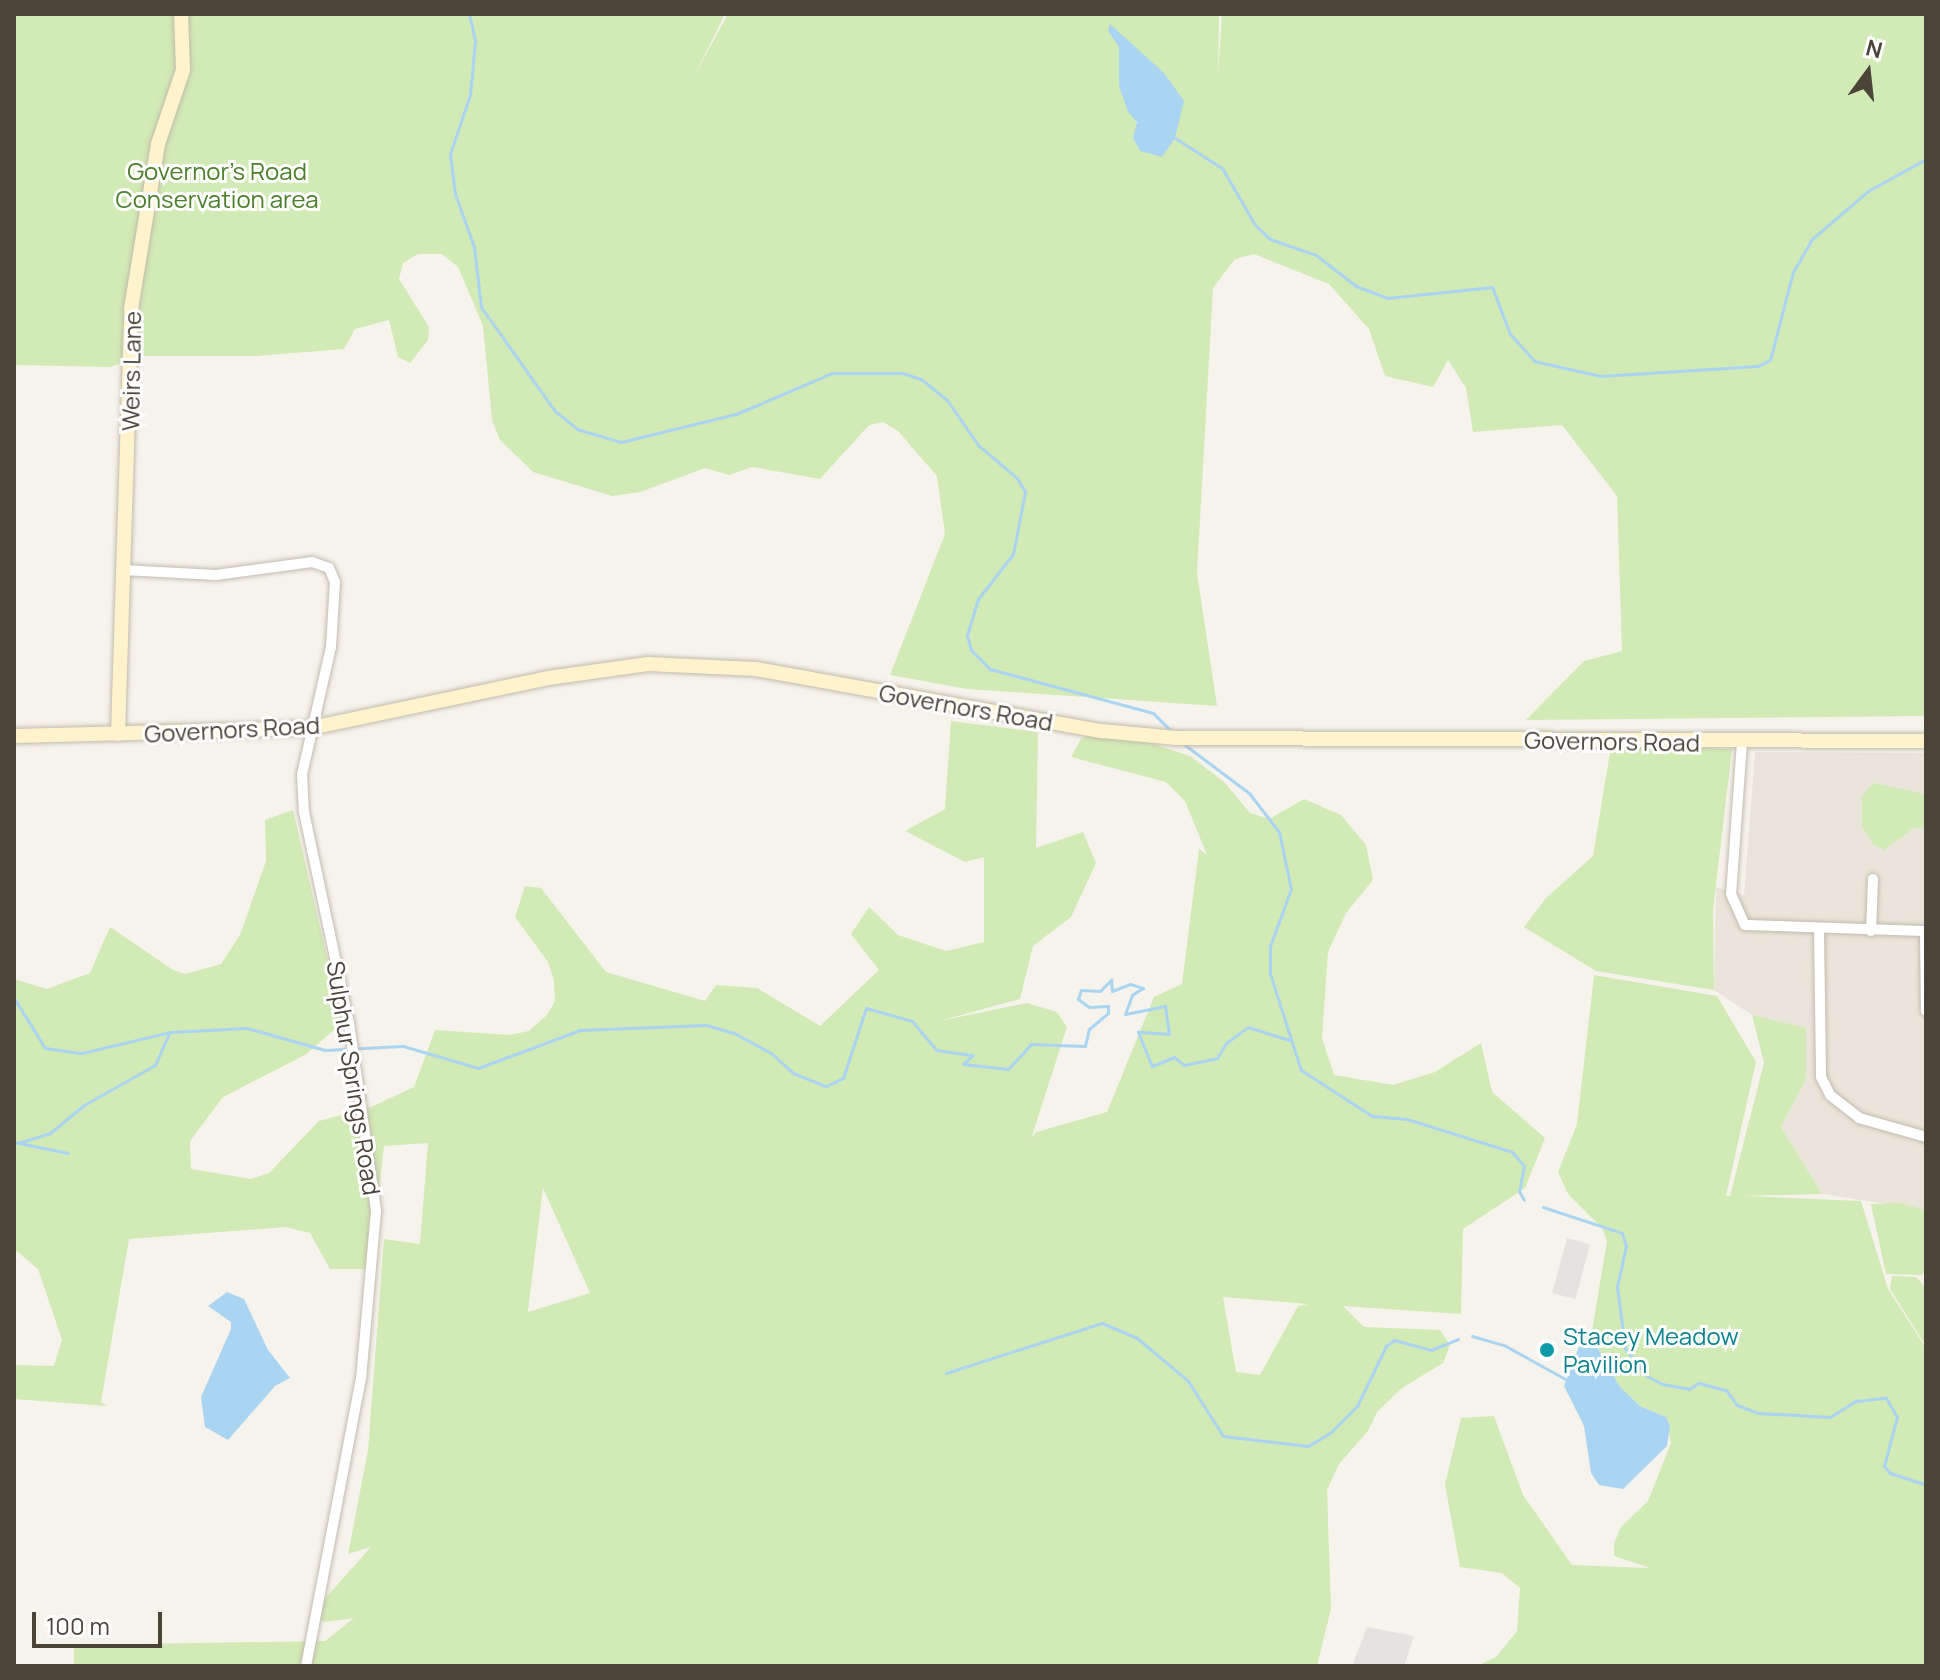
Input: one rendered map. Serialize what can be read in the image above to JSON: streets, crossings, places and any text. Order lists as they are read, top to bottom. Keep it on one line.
{"streets":{"main road":["Weirs Lane","Governors Road"],"street":["Sulphur Springs Road"]},"crossings":[["Weirs Lane","Governors Road"],["Weirs Lane","Sulphur Springs Road"],["Governors Road","Sulphur Springs Road"]],"parks":["Governor's Road Conservation area"],"places":["Stacey Meadow Pavilion"],"scale_bar":"100 m","north":"top"}
